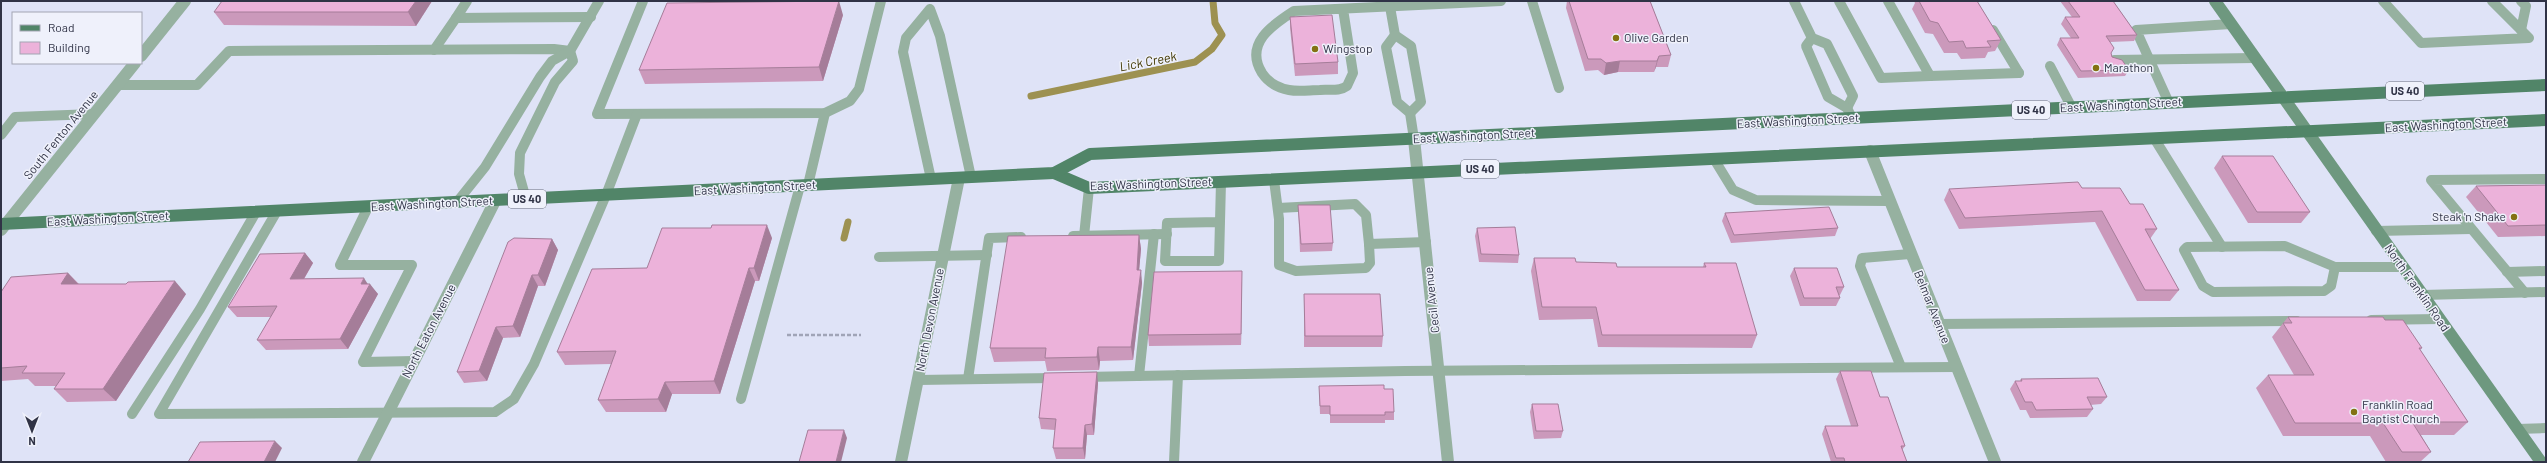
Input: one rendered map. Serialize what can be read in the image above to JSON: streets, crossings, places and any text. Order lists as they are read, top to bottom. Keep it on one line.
{"streets":{"main road":["US 40","East Washington Street","North Franklin Road"],"street":["South Fenton Avenue","Cecil Avenue","Belmar Avenue","North Devon Avenue","North Eaton Avenue"]},"crossings":[["East Washington Street","South Fenton Avenue"],["East Washington Street","North Franklin Road"],["East Washington Street","Cecil Avenue"],["East Washington Street","Belmar Avenue"],["East Washington Street","North Devon Avenue"],["East Washington Street","North Eaton Avenue"]],"water":["Lick Creek"],"places":["Olive Garden","Wingstop","Marathon","Steak 'n Shake","Franklin Road Baptist Church"],"legend":["Road","Building"],"north":"bottom"}
